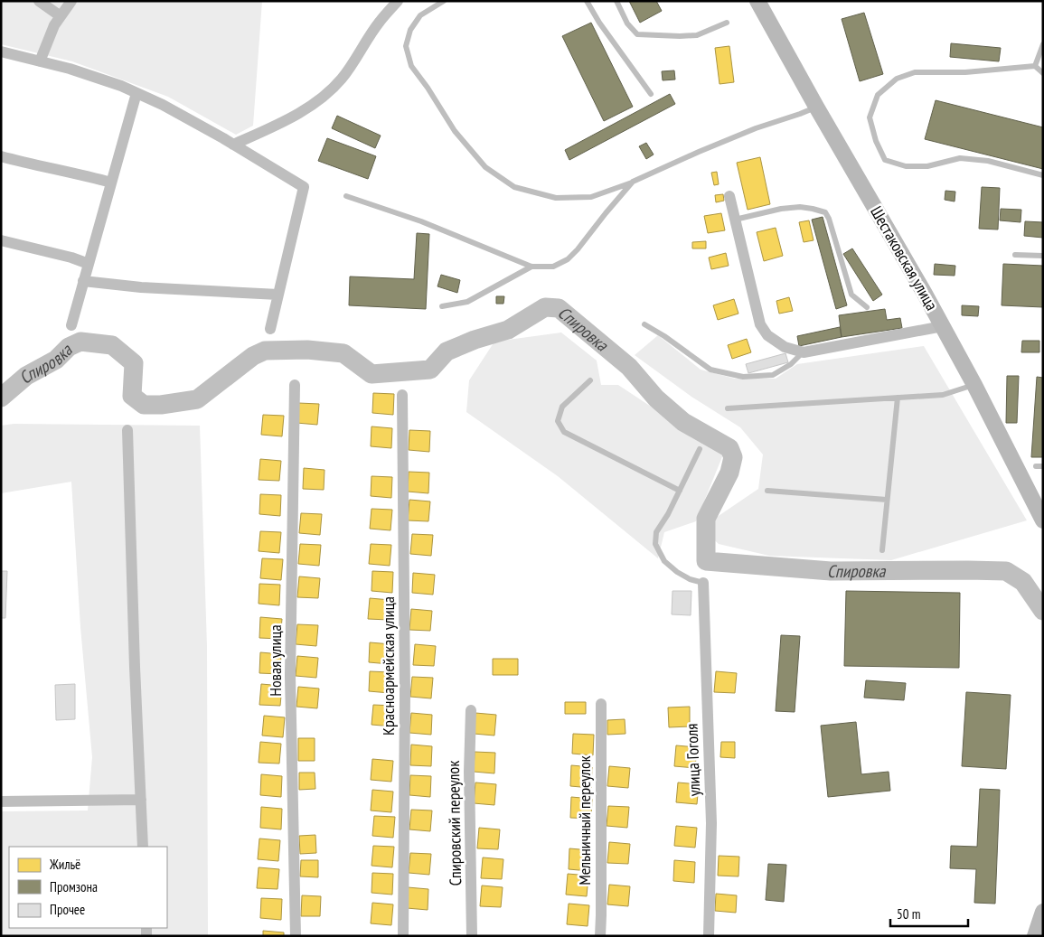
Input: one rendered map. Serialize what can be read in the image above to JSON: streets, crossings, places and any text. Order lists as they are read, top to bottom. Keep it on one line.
{"streets":{"main road":["Шестаковская улица"],"street":["Новая улица","Красноармейская улица","улица Гоголя","Мельничный переулок","Спировский переулок"]},"water":["Спировка"],"legend":["Жильё","Промзона","Прочее"],"scale_bar":"50 m"}
